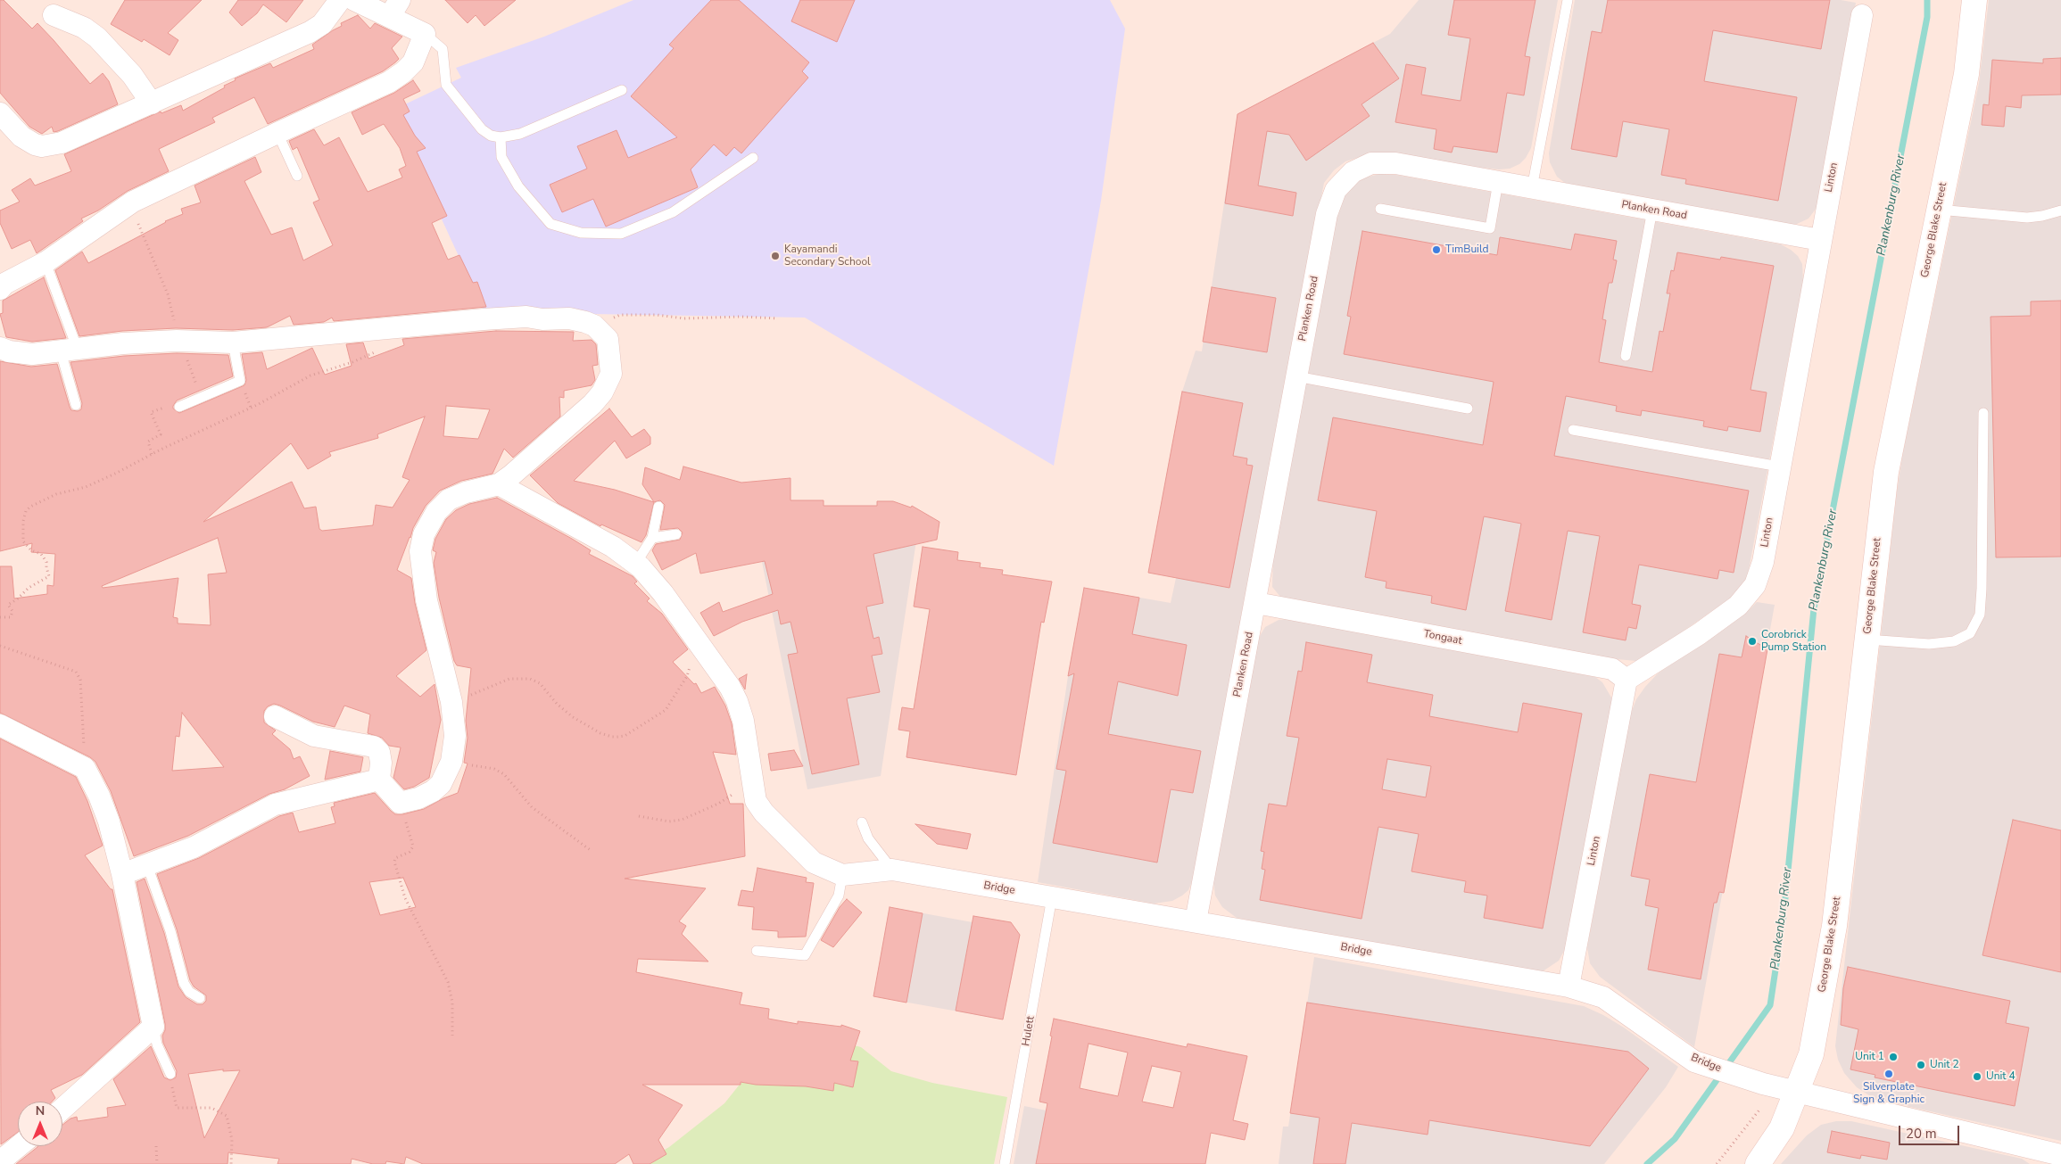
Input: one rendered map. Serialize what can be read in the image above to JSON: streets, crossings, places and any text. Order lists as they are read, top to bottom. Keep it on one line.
{"streets":{"street":["Linton","Planken Road","George Blake Street","Tongaat","Bridge"],"lane":["Hulett"]},"crossings":[["Linton","Planken Road"],["Linton","Tongaat"],["Linton","Bridge"],["Planken Road","Tongaat"],["Planken Road","Bridge"],["George Blake Street","Bridge"],["Bridge","Hulett"]],"water":["Plankenburg River"],"places":["TimBuild","Kayamandi Secondary School","Corobrick Pump Station","Unit 1","Unit 2","Silverplate Sign & Graphic","Unit 4"],"scale_bar":"20 m","north":"top"}
